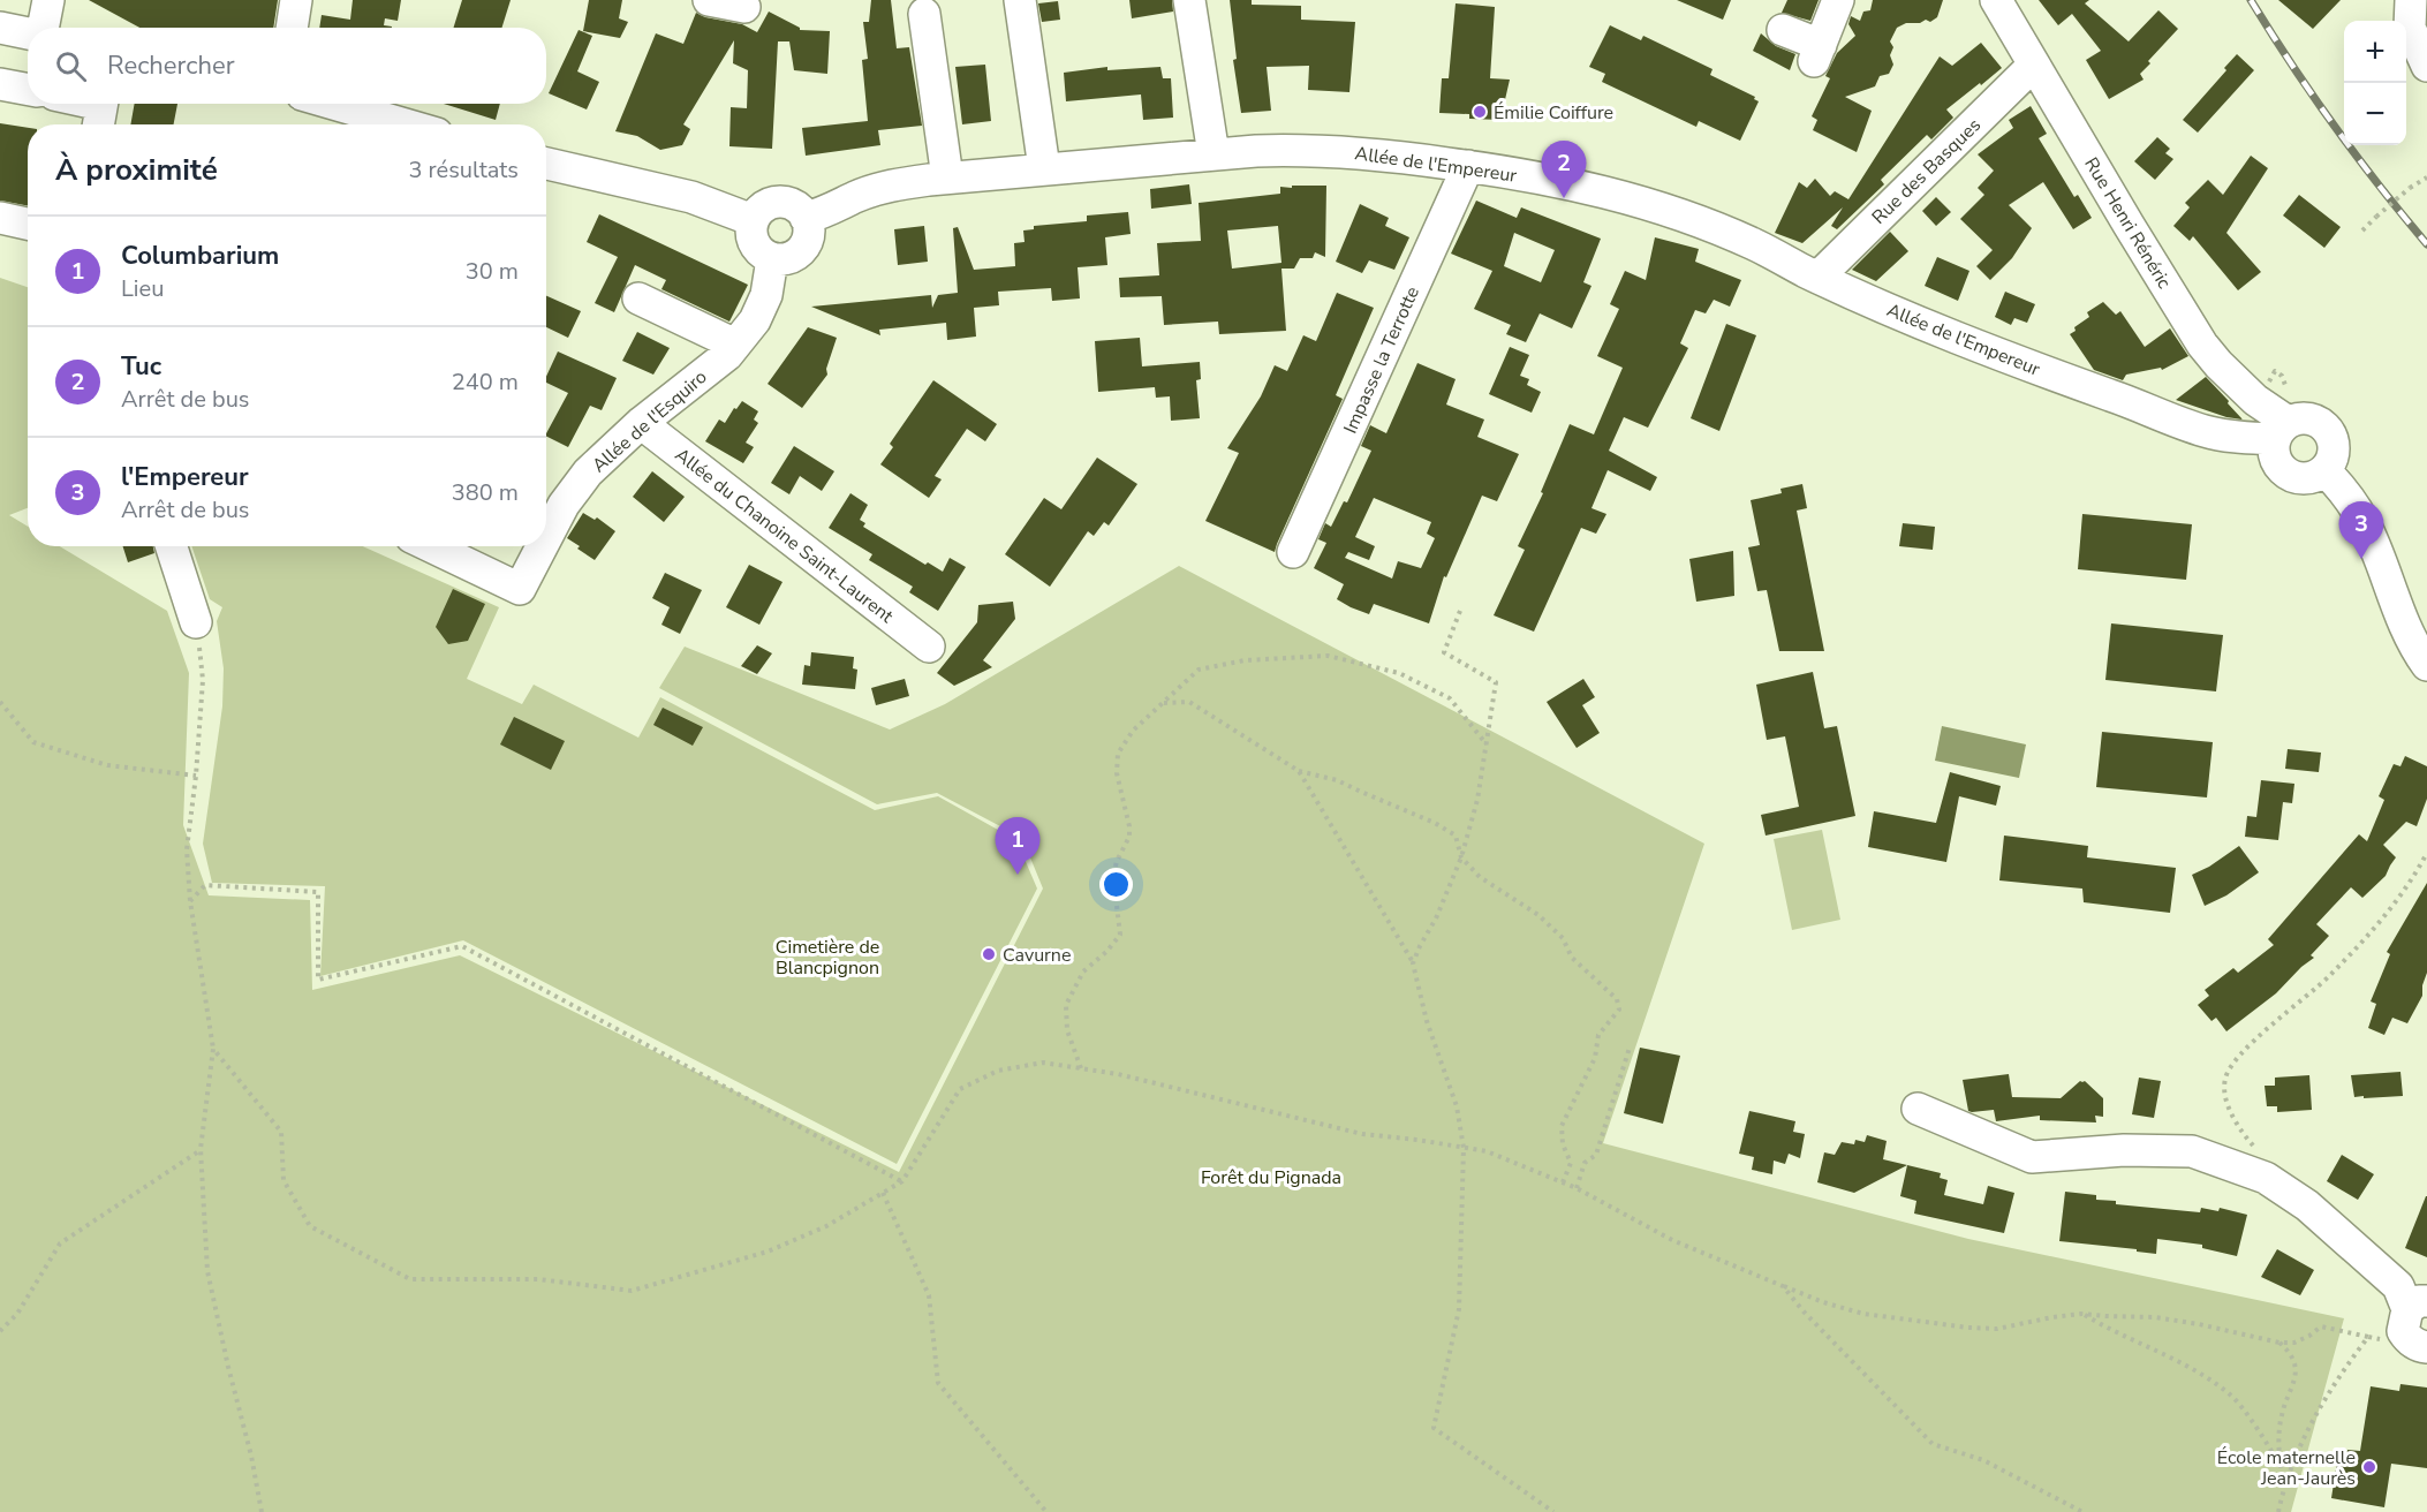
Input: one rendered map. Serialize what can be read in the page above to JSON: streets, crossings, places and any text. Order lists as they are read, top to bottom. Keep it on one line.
{"streets":{"street":["Allée de l'Empereur","Rue des Basques","Rue Henri Rénéric","Impasse la Terrotte","Allée de l'Esquiro","Allée du Chanoine Saint-Laurent"]},"crossings":[["Allée de l'Empereur","Rue des Basques"],["Allée de l'Empereur","Rue Henri Rénéric"],["Allée de l'Empereur","Impasse la Terrotte"],["Allée de l'Empereur","Allée de l'Esquiro"],["Rue des Basques","Rue Henri Rénéric"],["Allée de l'Esquiro","Allée du Chanoine Saint-Laurent"]],"parks":["Cimetière de Blancpignon","Forêt du Pignada"],"places":["Émilie Coiffure","Cavurne","École maternelle Jean-Jaurès"],"page":{"map_buttons":["+","−"],"search":"Rechercher","heading":["À proximité","3 résultats"],"pins":["2","3","1"],"list":[{"mark":"1","name":"Columbarium","note":"Lieu","value":"30 m"},{"mark":"2","name":"Tuc","note":"Arrêt de bus","value":"240 m"},{"mark":"3","name":"l'Empereur","note":"Arrêt de bus","value":"380 m"}]}}
